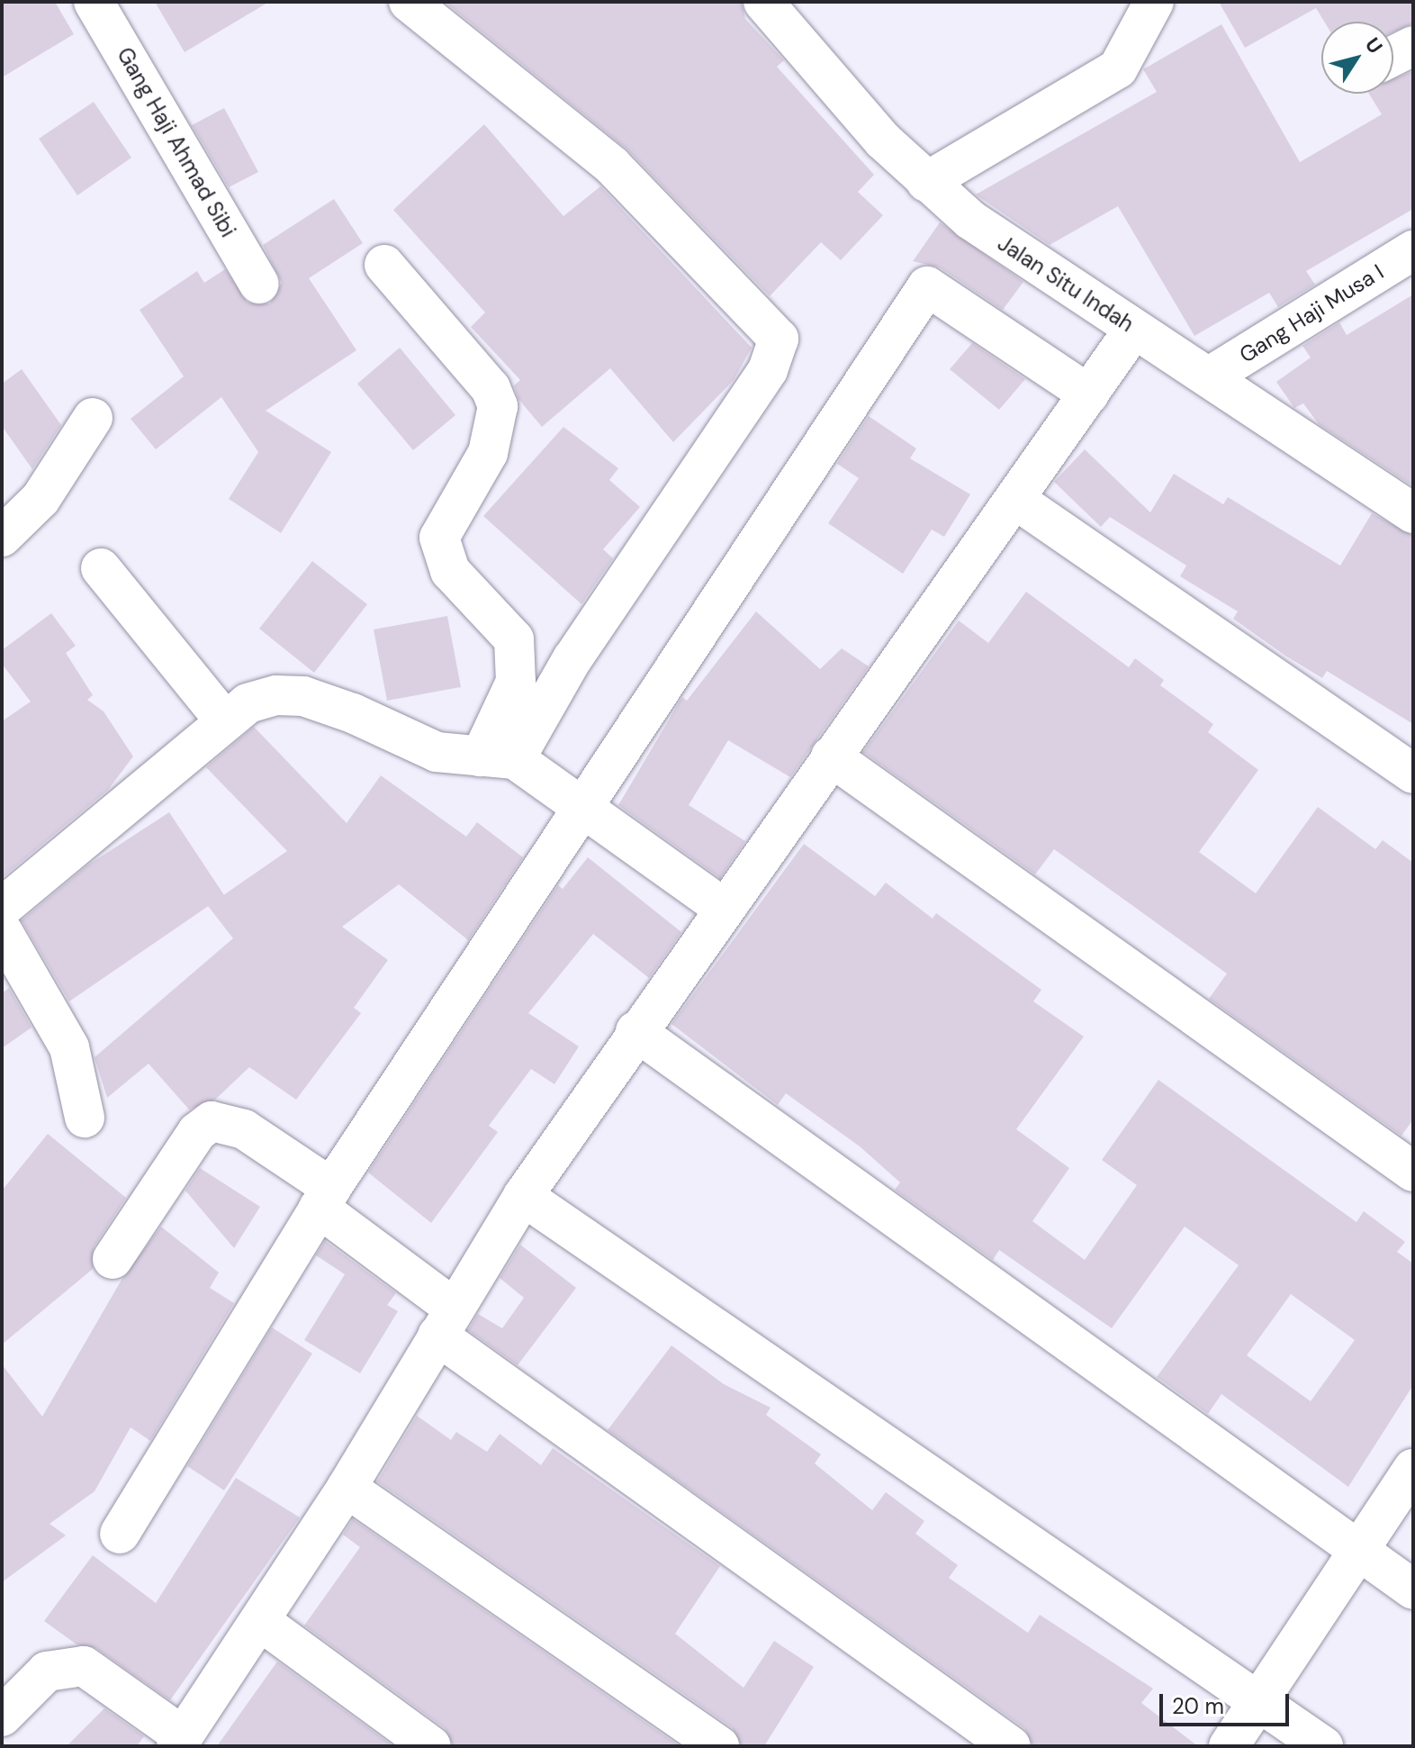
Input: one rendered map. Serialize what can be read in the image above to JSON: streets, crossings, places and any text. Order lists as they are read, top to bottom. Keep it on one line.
{"streets":{"street":["Gang Haji Ahmad Sibi","Jalan Situ Indah","Gang Haji Musa I"]},"crossings":[["Jalan Situ Indah","Gang Haji Musa I"]],"scale_bar":"20 m","north":"top right"}
